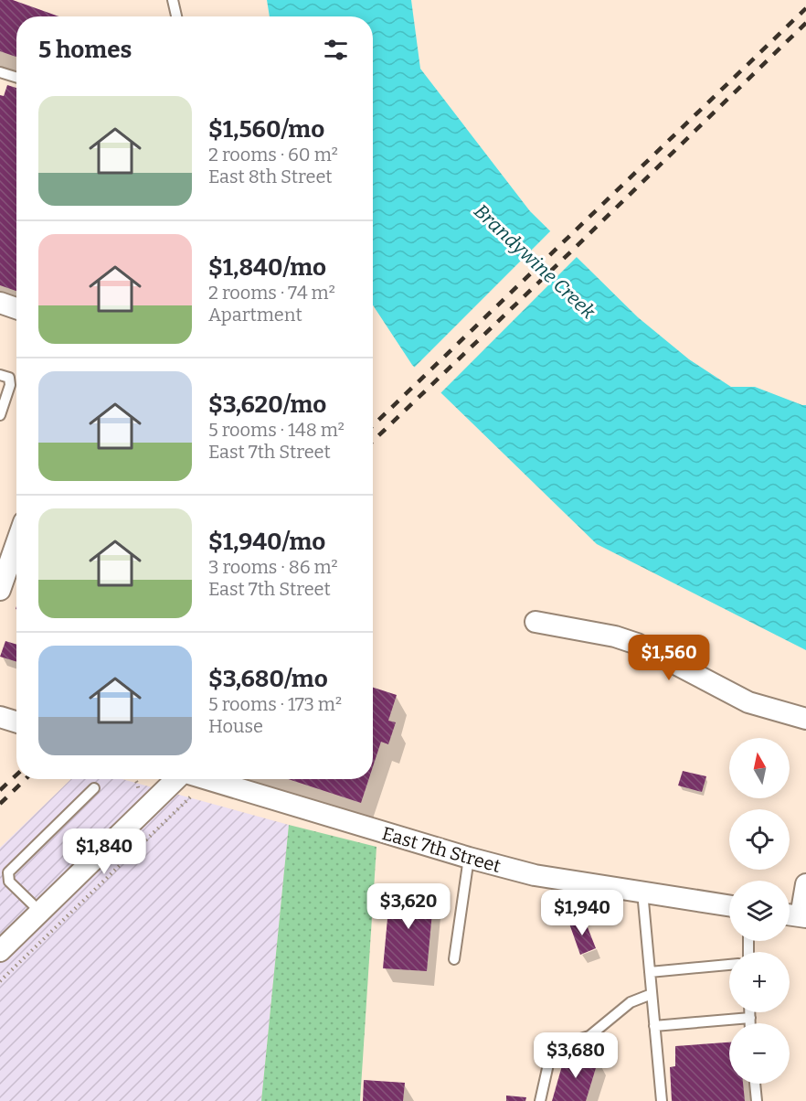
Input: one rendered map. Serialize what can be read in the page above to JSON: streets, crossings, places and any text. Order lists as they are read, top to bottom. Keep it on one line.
{"streets":{"street":["East 7th Street"]},"water":["Brandywine Creek"],"north":"top","page":{"heading":"5 homes","list":[{"name":"$1,560/mo","note":"2 rooms · 60 m² · East 8th Street"},{"name":"$1,840/mo","note":"2 rooms · 74 m² · Apartment"},{"name":"$3,620/mo","note":"5 rooms · 148 m² · East 7th Street"},{"name":"$1,940/mo","note":"3 rooms · 86 m² · East 7th Street"},{"name":"$3,680/mo","note":"5 rooms · 173 m² · House"}],"price":["$1,560","$1,840","$3,620","$1,940","$3,680"],"map_buttons":["+","−"]}}
